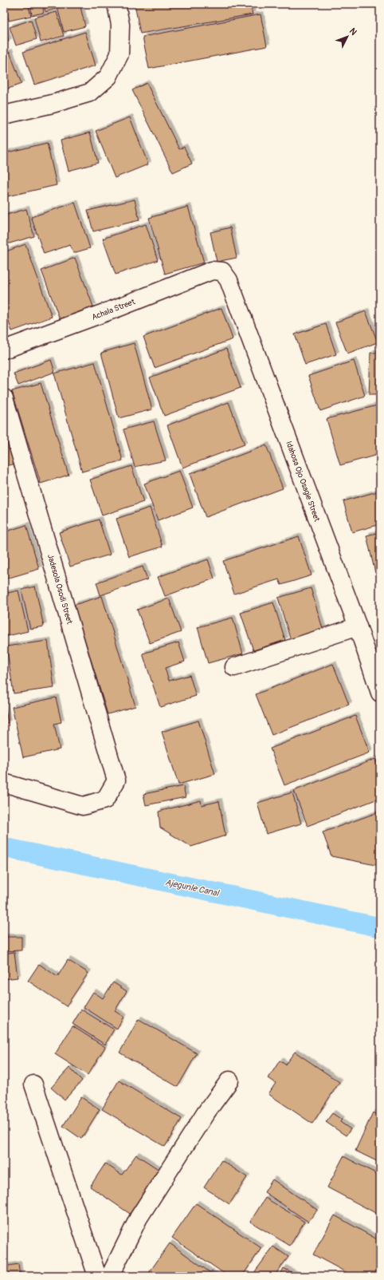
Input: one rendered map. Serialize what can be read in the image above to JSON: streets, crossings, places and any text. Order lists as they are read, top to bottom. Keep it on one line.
{"streets":{"street":["Achala Street","Idahosa Ojo Osagie Street","Jadesola Osodi Street"]},"crossings":[["Achala Street","Idahosa Ojo Osagie Street"]],"water":["Ajegunle Canal"],"north":"top right"}
